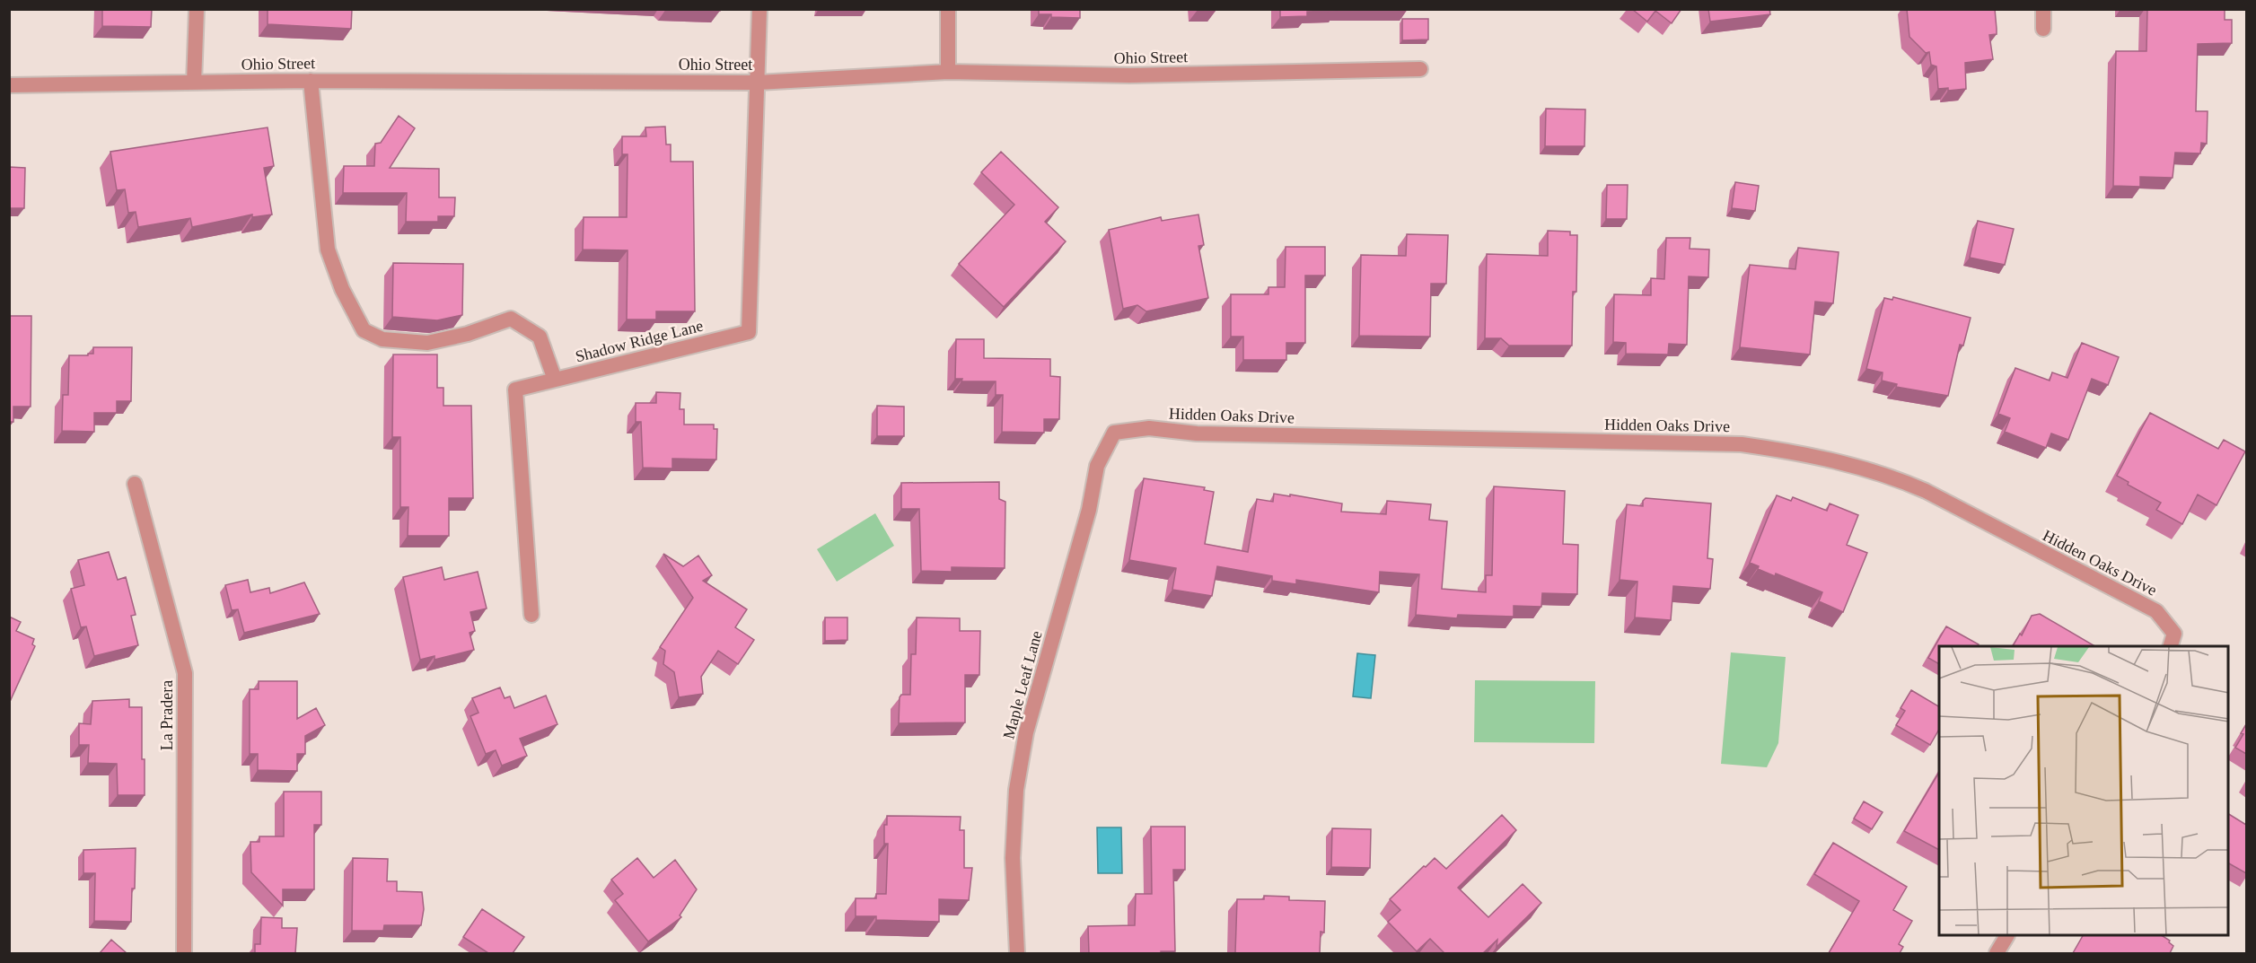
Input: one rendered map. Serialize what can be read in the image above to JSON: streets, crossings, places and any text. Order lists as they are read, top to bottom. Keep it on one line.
{"streets":{"street":["Ohio Street","Shadow Ridge Lane","Hidden Oaks Drive","Maple Leaf Lane","La Pradera"]},"crossings":[["Ohio Street","Shadow Ridge Lane"],["Hidden Oaks Drive","Maple Leaf Lane"]]}
